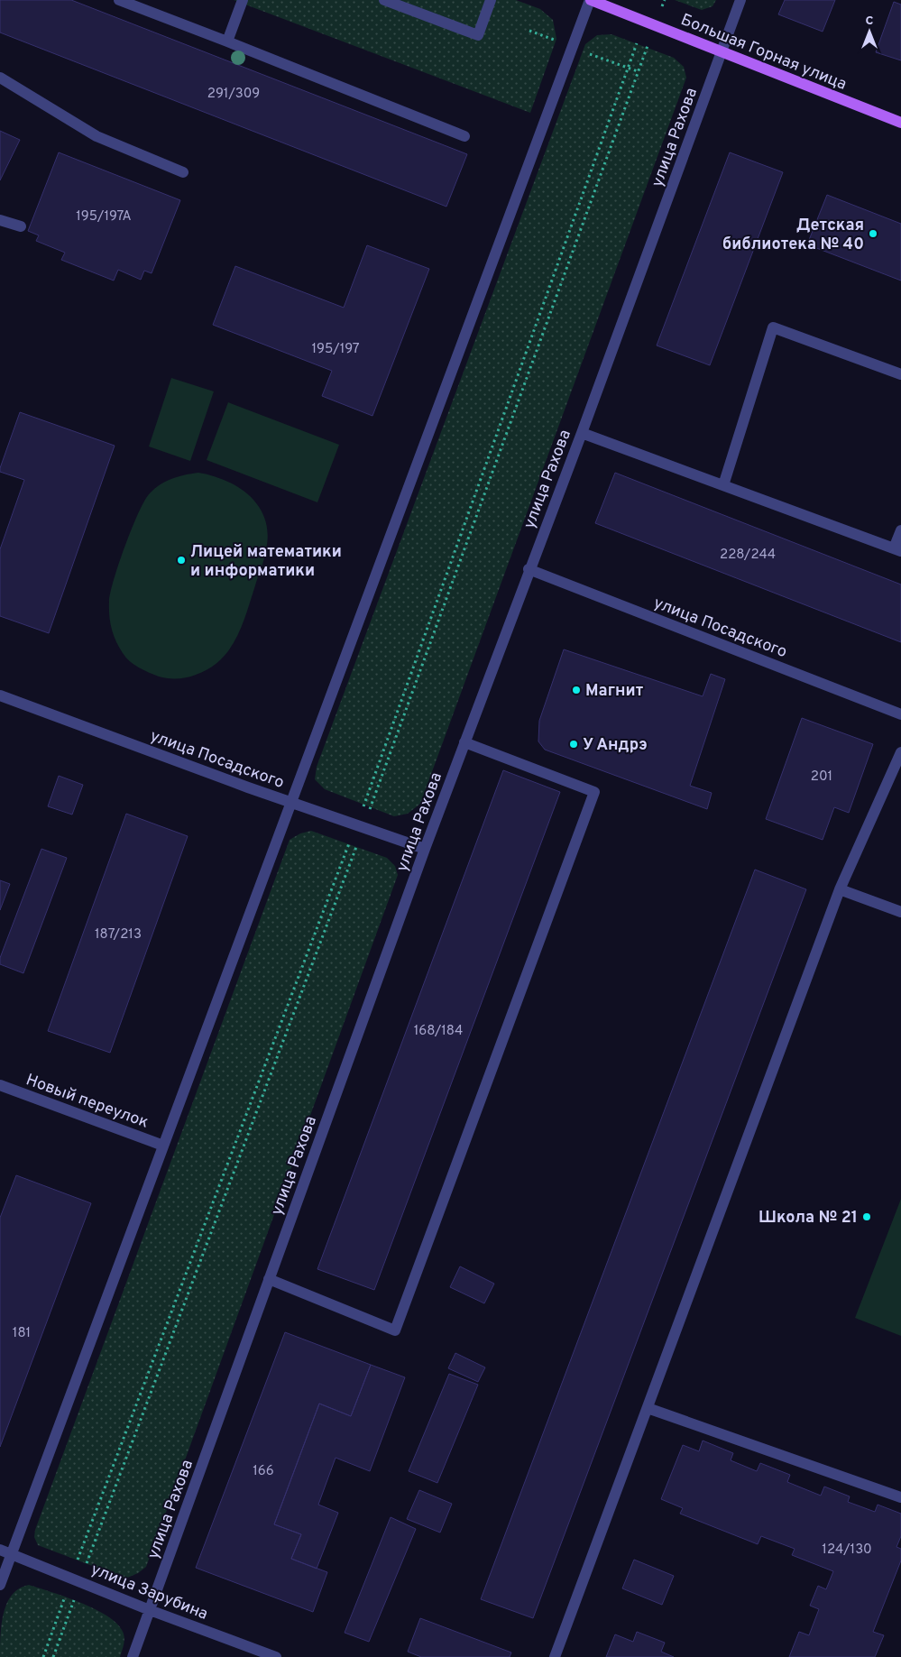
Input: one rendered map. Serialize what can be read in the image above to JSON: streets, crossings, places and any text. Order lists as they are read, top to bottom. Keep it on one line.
{"streets":{"main road":["Большая Горная улица"],"street":["улица Рахова","улица Посадского","Новый переулок","улица Зарубина"]},"crossings":[["Большая Горная улица","улица Рахова"],["улица Рахова","улица Посадского"],["улица Рахова","улица Зарубина"]],"places":["Детская библиотека № 40","Лицей математики и информатики","Магнит","У Андрэ","Школа № 21"],"house_numbers":["291/309","195/197А","195/197","228/244","201","187/213","168/184","181","166","124/130"],"north":"top"}
